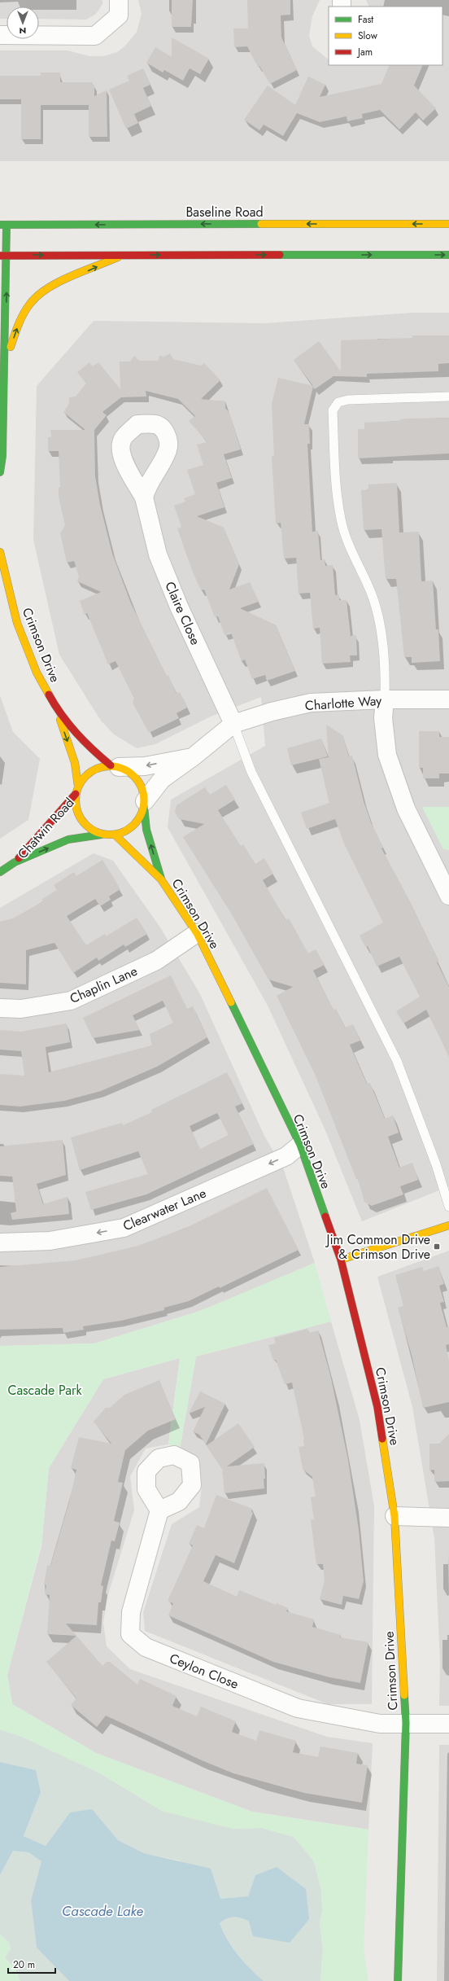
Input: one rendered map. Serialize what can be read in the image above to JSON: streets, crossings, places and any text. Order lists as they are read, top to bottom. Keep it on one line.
{"streets":{"street":["Baseline Road","Claire Close","Crimson Drive","Charlotte Way","Chatwin Road","Chaplin Lane","Clearwater Lane","Ceylon Close"]},"crossings":[["Claire Close","Charlotte Way"],["Crimson Drive","Chatwin Road"],["Crimson Drive","Chaplin Lane"],["Crimson Drive","Clearwater Lane"],["Crimson Drive","Ceylon Close"]],"one_way":["Chatwin Road","Clearwater Lane"],"water":["Cascade Lake"],"parks":["Cascade Park"],"places":{"transit":["Jim Common Drive & Crimson Drive"]},"legend":["Fast","Slow","Jam"],"scale_bar":"20 m","north":"bottom"}
